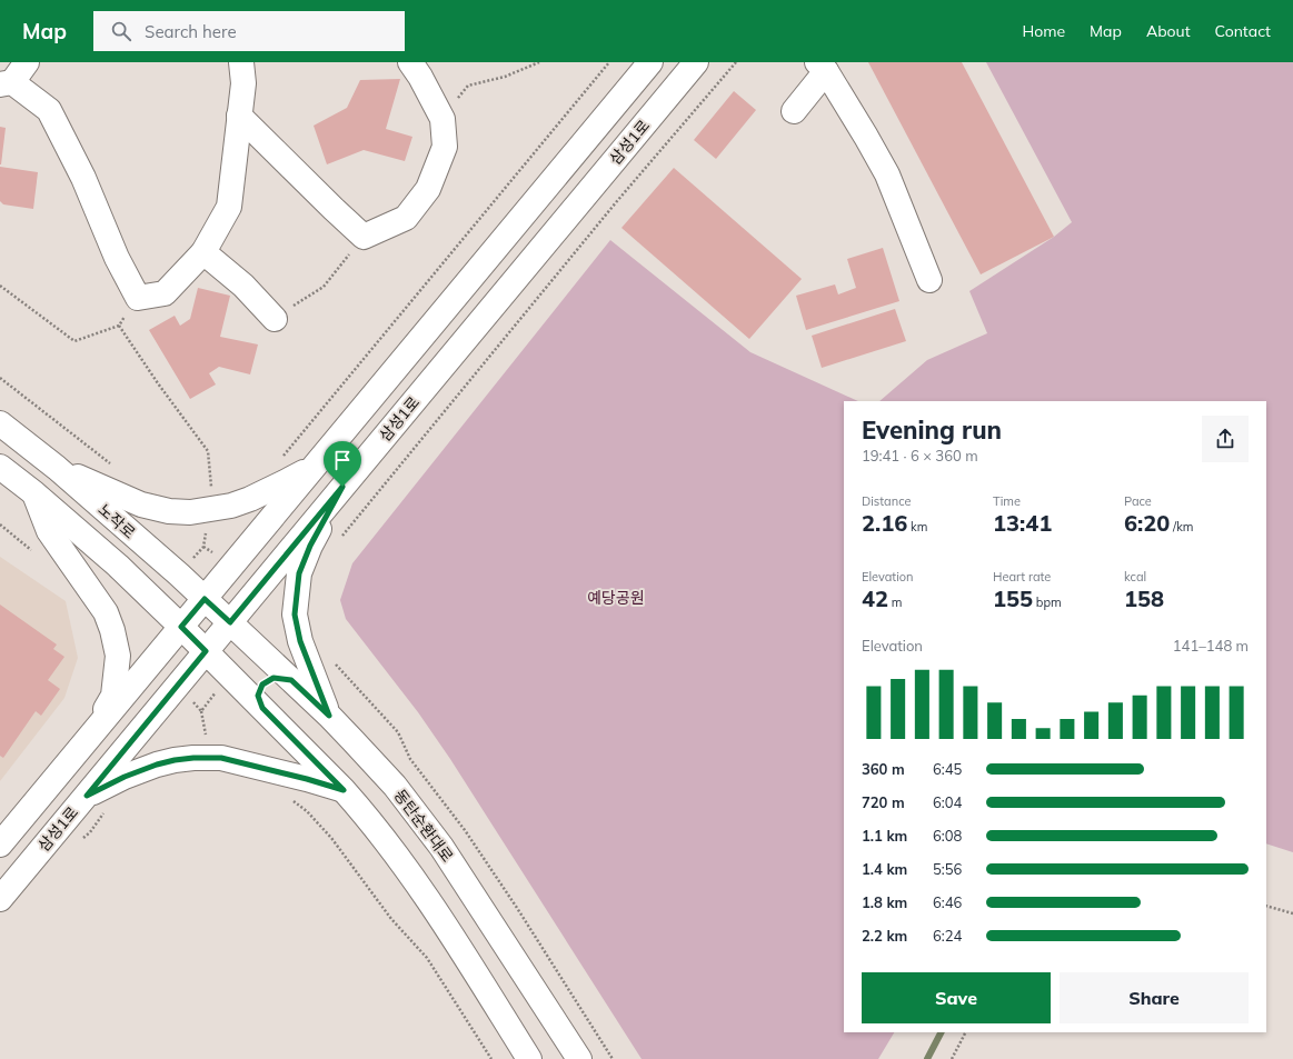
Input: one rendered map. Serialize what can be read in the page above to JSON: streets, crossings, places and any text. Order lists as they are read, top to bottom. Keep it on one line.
{"streets":{"street":["삼성1로","노작로","동탄순환대로"]},"crossings":[["삼성1로","노작로"],["삼성1로","동탄순환대로"],["노작로","동탄순환대로"]],"parks":["예당공원"],"page":{"header":"Map","search":"Search here","nav":["Home","Map","About","Contact"],"heading":["Evening run","19:41 · 6 × 360 m"],"stats":[["Distance","2.16 km"],["Time","13:41"],["Pace","6:20 /km"],["Elevation","42 m"],["Heart rate","155 bpm"],["kcal","158"]],"chart":["Elevation","141–148 m"],"list":[{"name":"360 m","note":"6:45"},{"name":"720 m","note":"6:04"},{"name":"1.1 km","note":"6:08"},{"name":"1.4 km","note":"5:56"},{"name":"1.8 km","note":"6:46"},{"name":"2.2 km","note":"6:24"}],"buttons":["Save","Share"]}}
